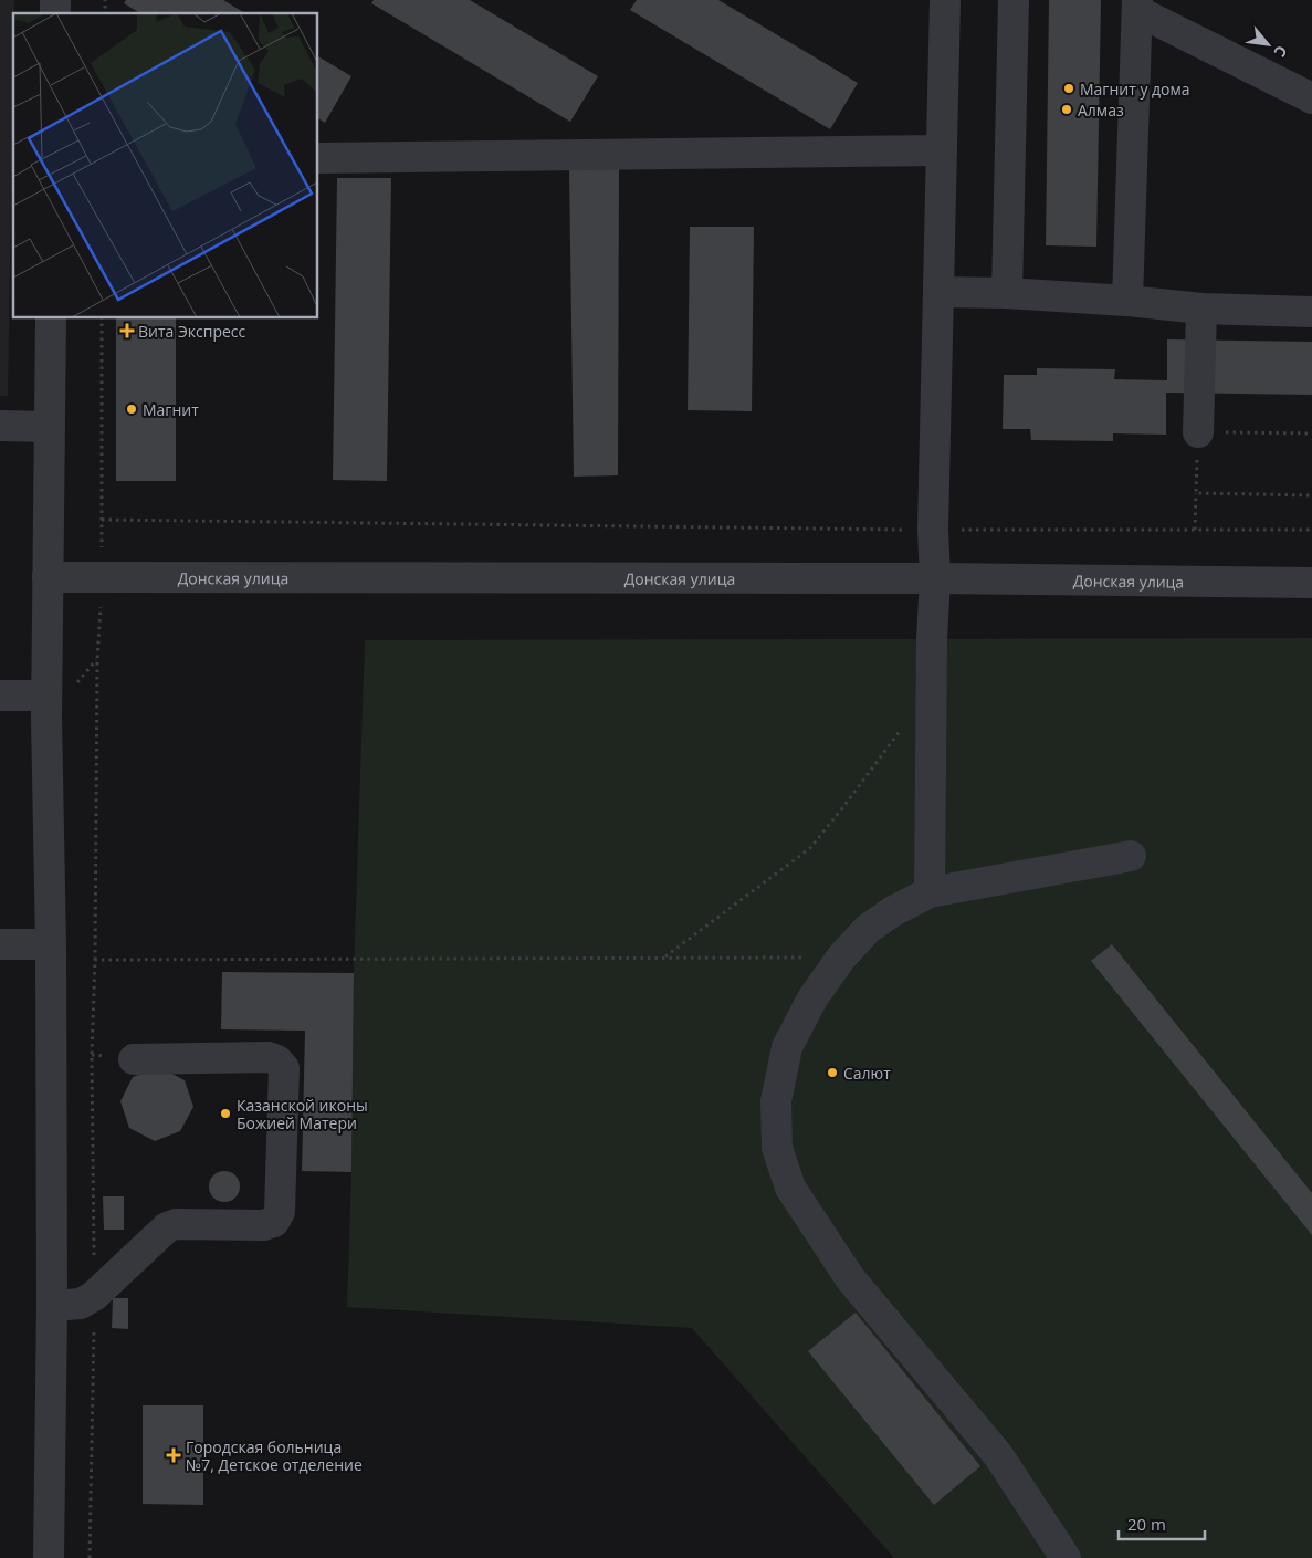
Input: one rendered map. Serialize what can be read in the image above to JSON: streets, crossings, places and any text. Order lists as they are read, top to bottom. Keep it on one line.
{"streets":{"street":["Донская улица"]},"places":{"other":["Магнит у дома","Алмаз","Магнит","Салют","Казанской иконы Божией Матери"],"health":["Вита Экспресс","Городская больница №7, Детское отделение"]},"scale_bar":"20 m","north":"bottom right"}
